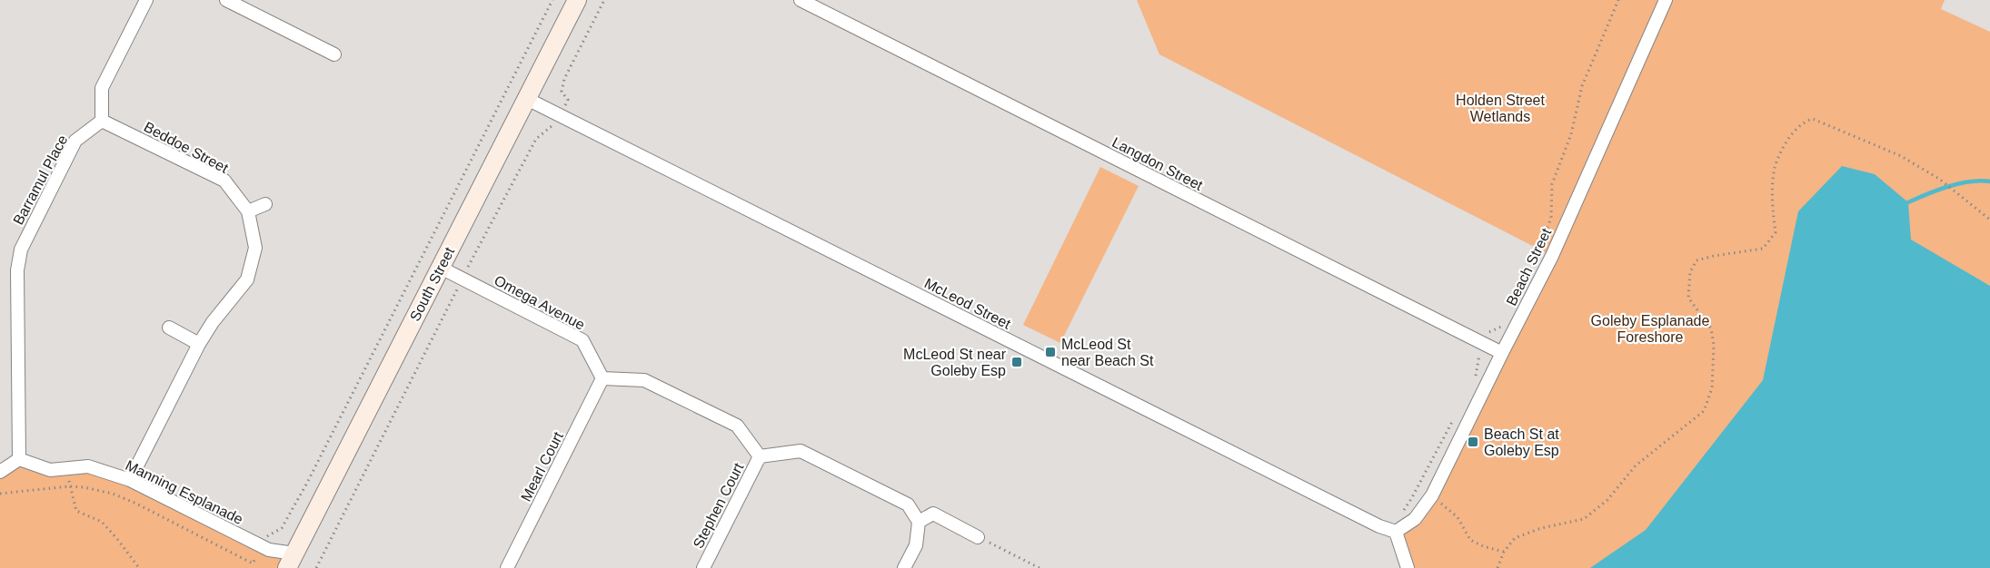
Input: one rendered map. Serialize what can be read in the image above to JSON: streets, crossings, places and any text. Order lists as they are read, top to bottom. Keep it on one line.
{"streets":{"street":["Beddoe Street","Langdon Street","Barramul Place","Beach Street","South Street","Omega Avenue","McLeod Street","Mearl Court","Manning Esplanade","Stephen Court"]},"crossings":[["Beddoe Street","Barramul Place"],["Beddoe Street","Manning Esplanade"],["Langdon Street","Beach Street"],["Barramul Place","Manning Esplanade"],["Beach Street","McLeod Street"],["South Street","Omega Avenue"],["South Street","McLeod Street"],["South Street","Manning Esplanade"],["Omega Avenue","Mearl Court"]],"parks":["Holden Street Wetlands","Goleby Esplanade Foreshore"],"places":{"transit":["McLeod St near Beach St","McLeod St near Goleby Esp","Beach St at Goleby Esp"]}}
